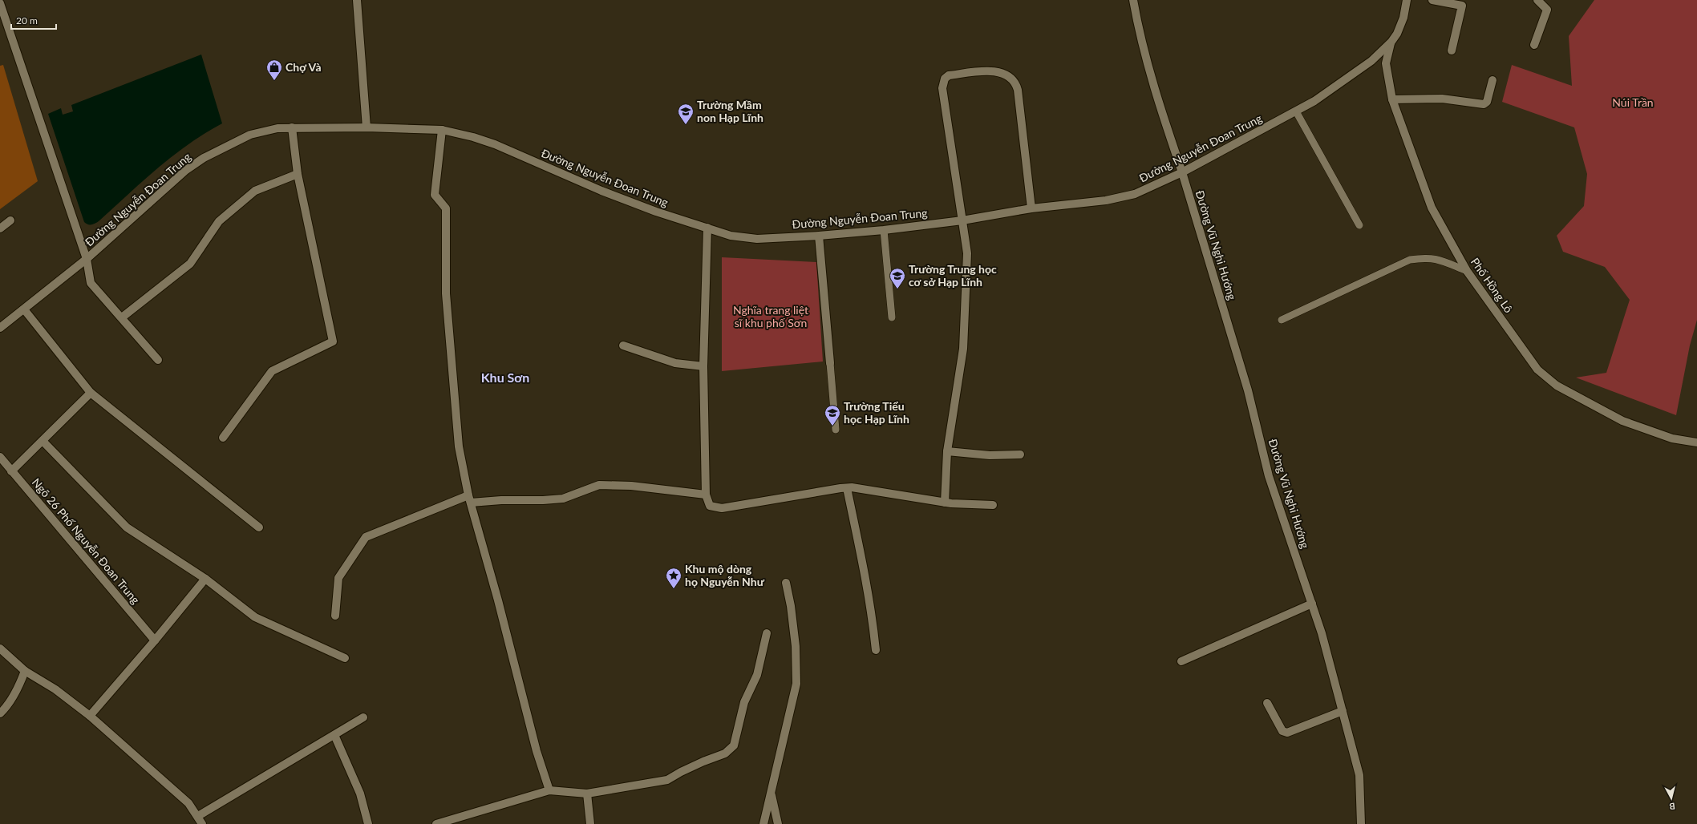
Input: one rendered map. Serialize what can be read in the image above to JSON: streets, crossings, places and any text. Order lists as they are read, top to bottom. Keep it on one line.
{"streets":{"street":["Đường Nguyễn Đoan Trung","Đường Vũ Nghi Hướng","Phố Hồng Lô","Ngõ 26 Phố Nguyễn Đoan Trung"]},"crossings":[["Đường Nguyễn Đoan Trung","Đường Vũ Nghi Hướng"],["Đường Nguyễn Đoan Trung","Phố Hồng Lô"]],"districts":["Khu Sơn"],"parks":["Núi Trần","Nghĩa trang liệt sĩ khu phố Sơn"],"places":{"shop":["Chợ Và"],"school or university":["Trường Mầm non Hạp Lĩnh","Trường Trung học cơ sở Hạp Lĩnh","Trường Tiểu học Hạp Lĩnh"],"place":["Khu mộ dòng họ Nguyễn Như"]},"scale_bar":"20 m","north":"bottom"}
